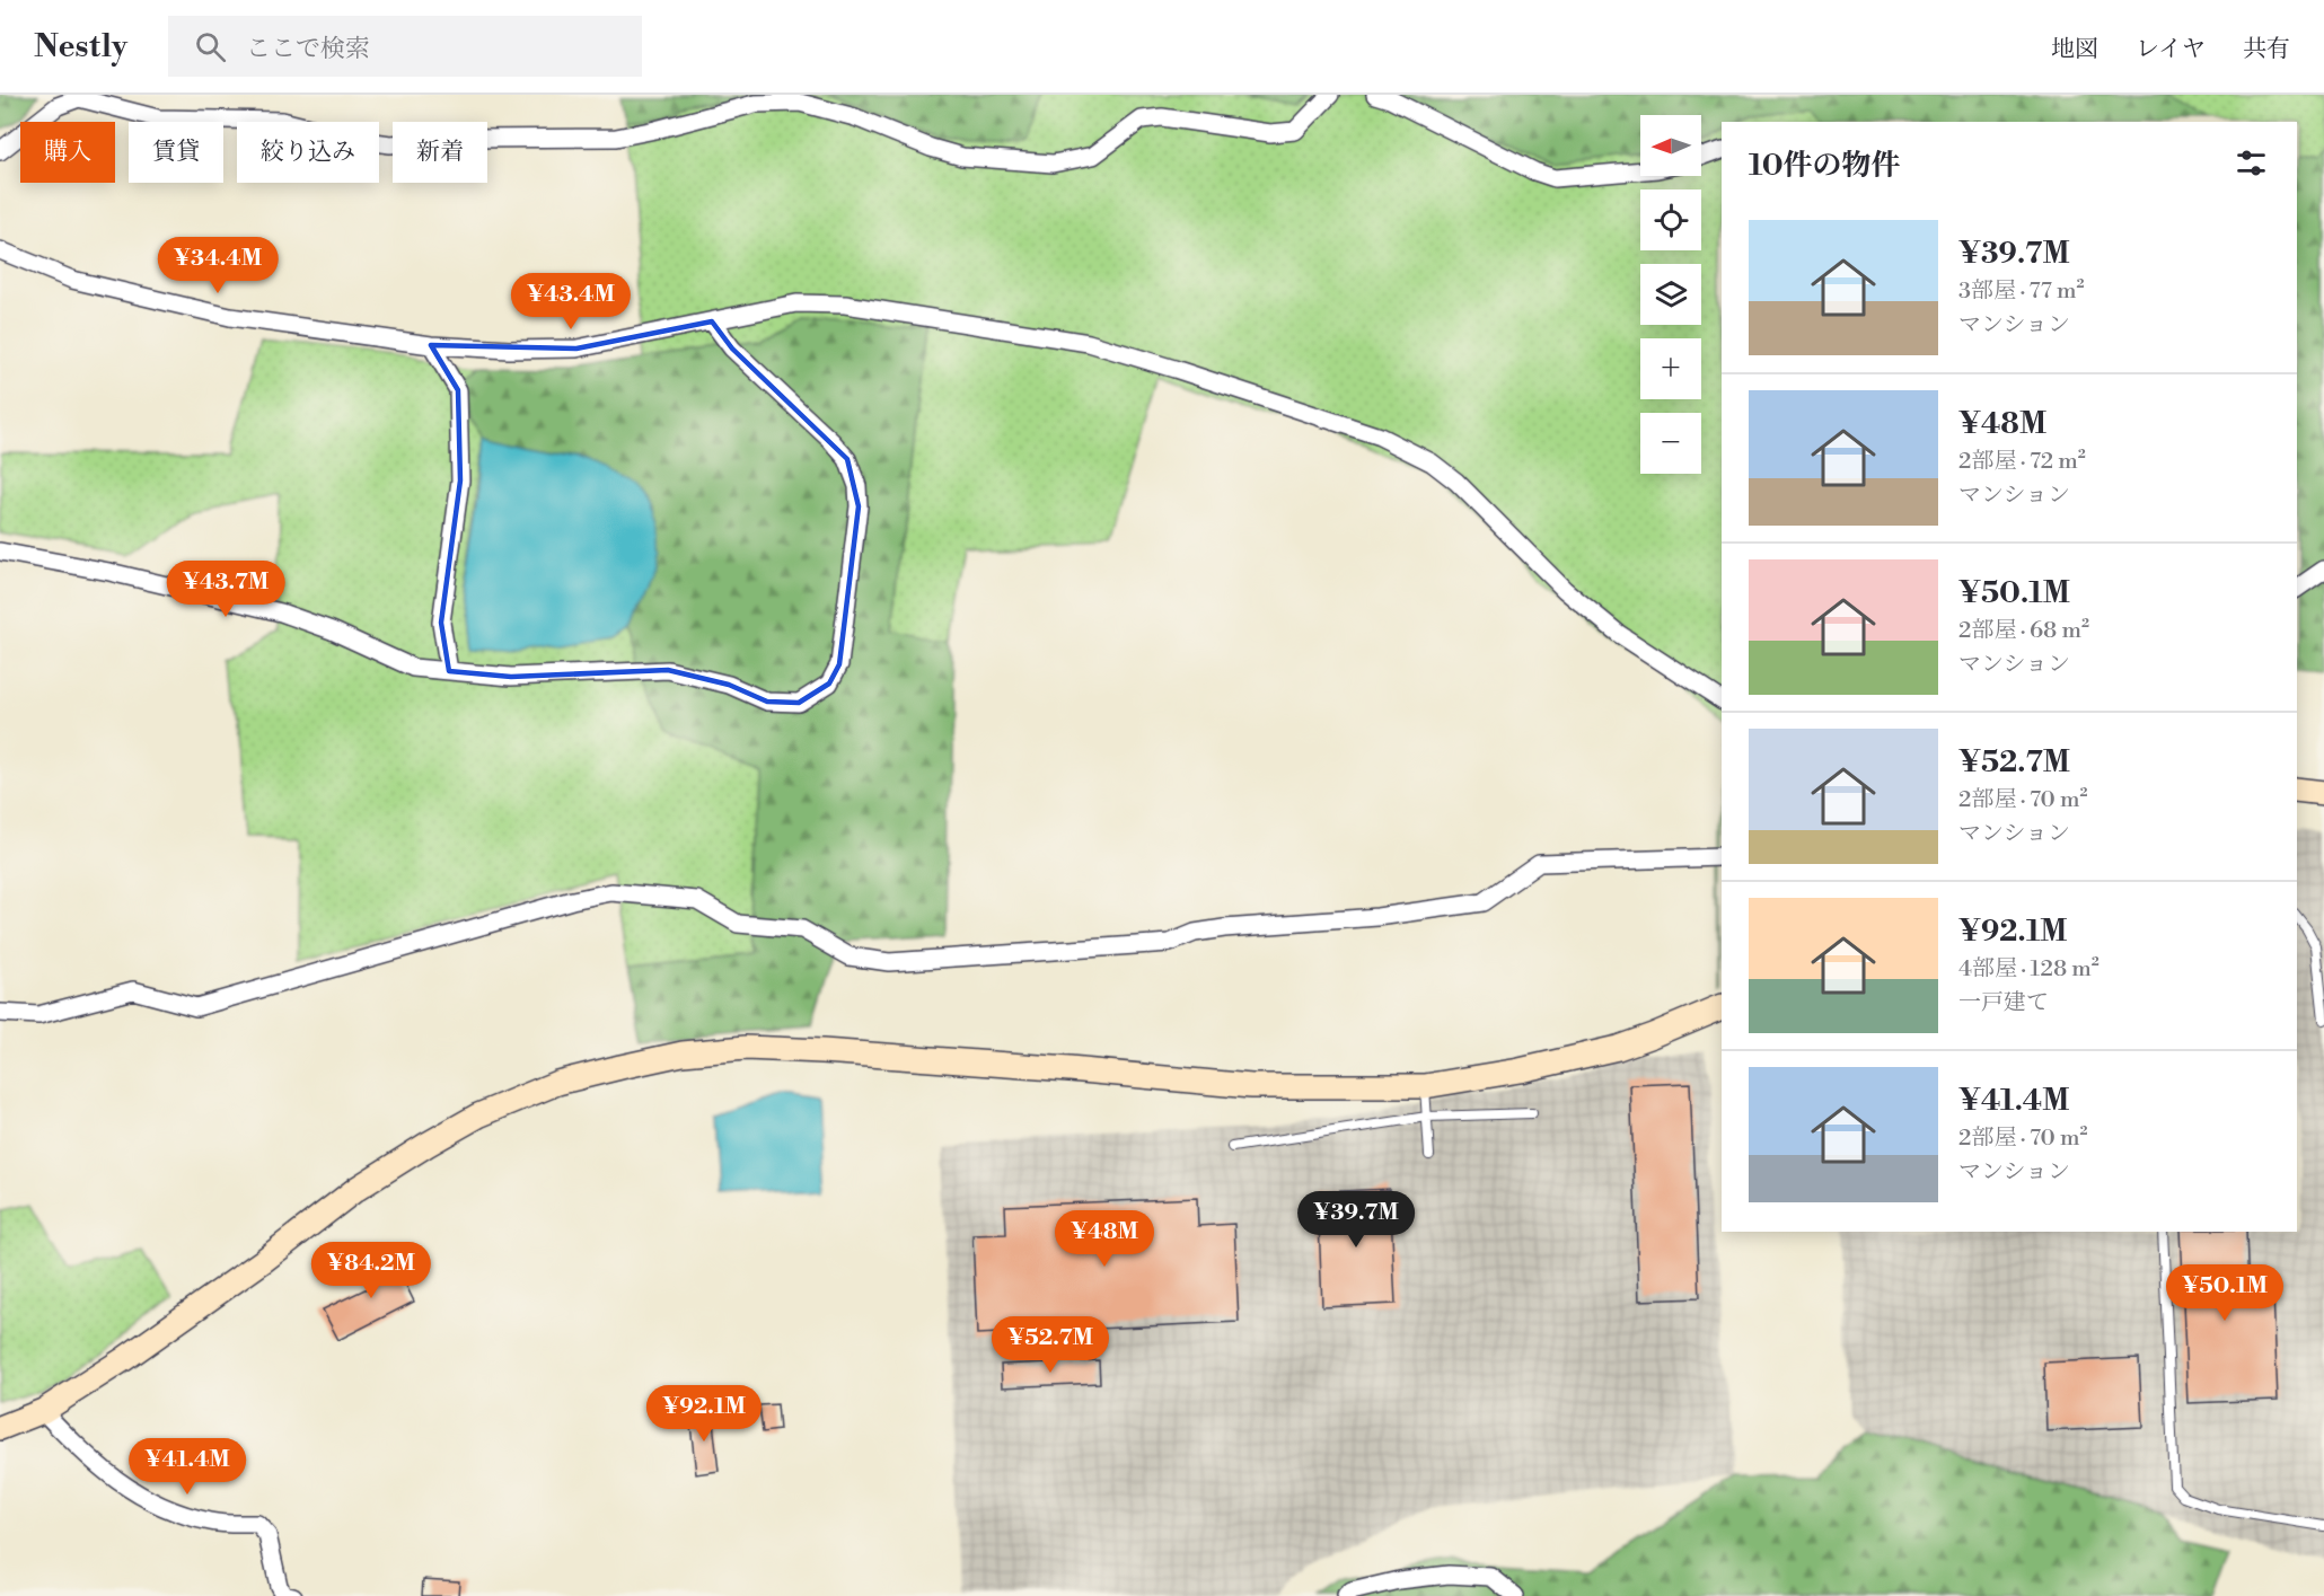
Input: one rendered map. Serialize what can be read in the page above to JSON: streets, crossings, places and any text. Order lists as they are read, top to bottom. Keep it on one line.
{"north":"left","page":{"header":"Nestly","search":"ここで検索","nav":["地図","レイヤ","共有"],"map_buttons":["+","−"],"chip":["購入","賃貸","絞り込み","新着"],"heading":"10件の物件","list":[{"name":"¥39.7M","note":"3部屋 · 77 m² · マンション"},{"name":"¥48M","note":"2部屋 · 72 m² · マンション"},{"name":"¥50.1M","note":"2部屋 · 68 m² · マンション"},{"name":"¥52.7M","note":"2部屋 · 70 m² · マンション"},{"name":"¥92.1M","note":"4部屋 · 128 m² · 一戸建て"},{"name":"¥41.4M","note":"2部屋 · 70 m² · マンション"}],"price":["¥34.4M","¥43.4M","¥43.7M","¥39.7M","¥48M","¥84.2M","¥50.1M","¥52.7M","¥92.1M","¥41.4M"]}}
